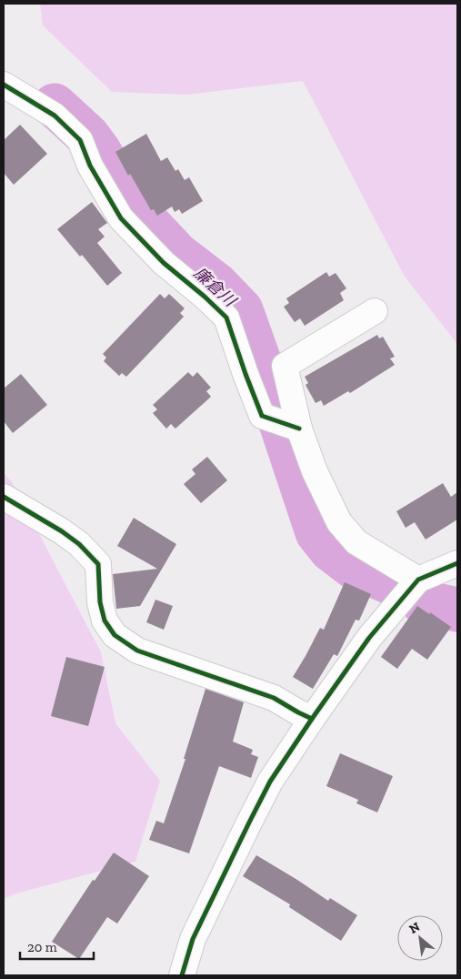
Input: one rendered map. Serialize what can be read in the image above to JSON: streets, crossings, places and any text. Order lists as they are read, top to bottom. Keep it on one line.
{"water":["廉倉川"],"scale_bar":"20 m","north":"top left"}
